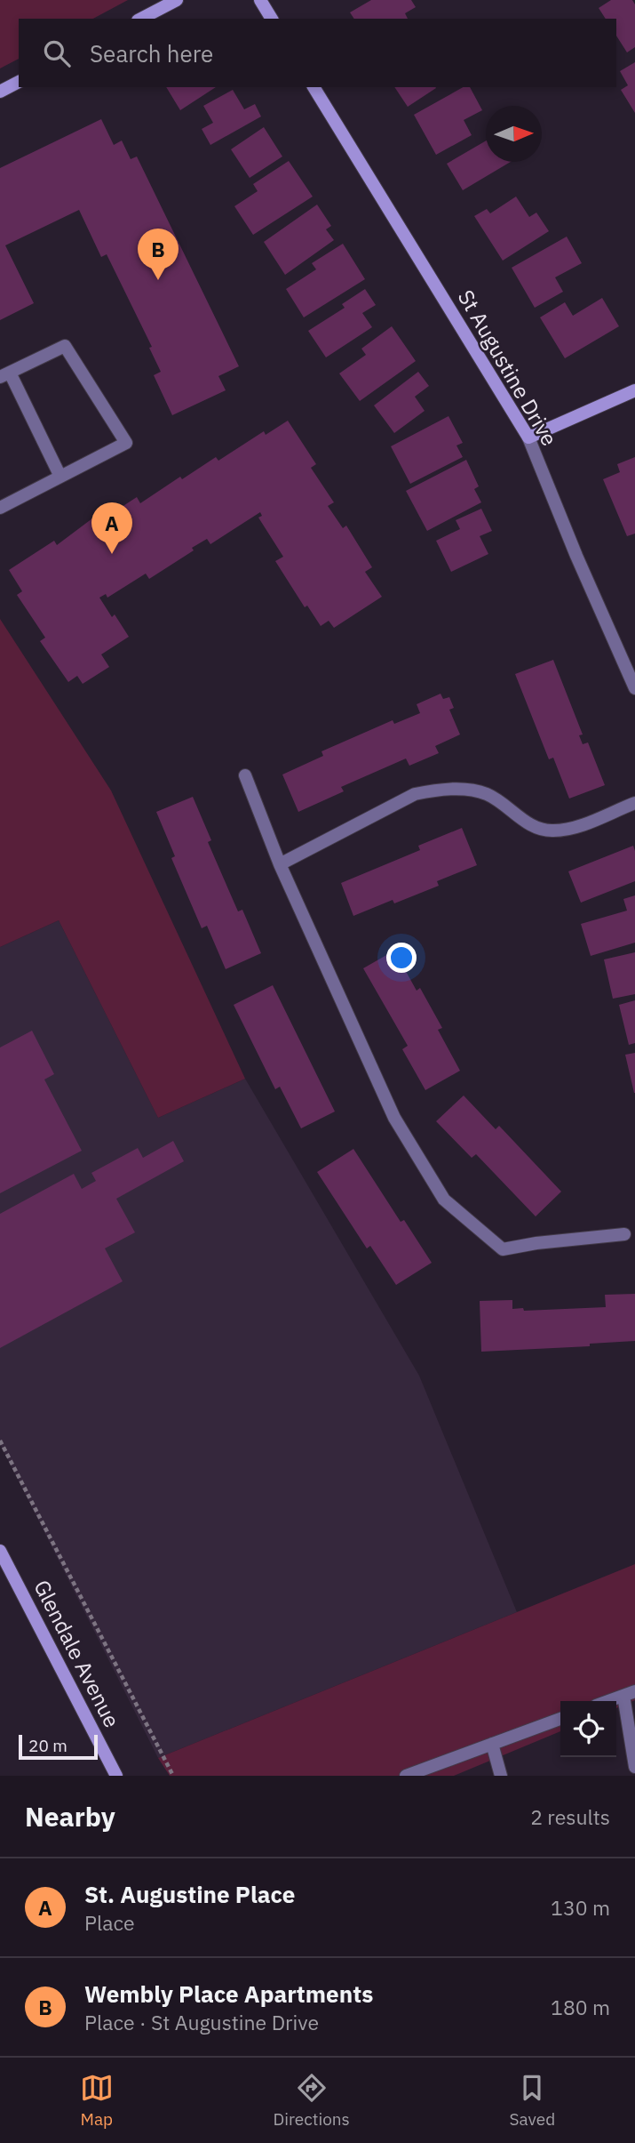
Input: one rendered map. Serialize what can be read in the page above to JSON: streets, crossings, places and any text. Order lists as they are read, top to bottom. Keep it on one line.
{"streets":{"street":["St Augustine Drive","Glendale Avenue"]},"scale_bar":"20 m","north":"right","page":{"search":"Search here","pins":["B","A"],"scale":"20 m","heading":["Nearby","2 results"],"list":[{"mark":"A","name":"St. Augustine Place","note":"Place","value":"130 m"},{"mark":"B","name":"Wembly Place Apartments","note":"Place · St Augustine Drive","value":"180 m"}],"nav":["Map","Directions","Saved"]}}
